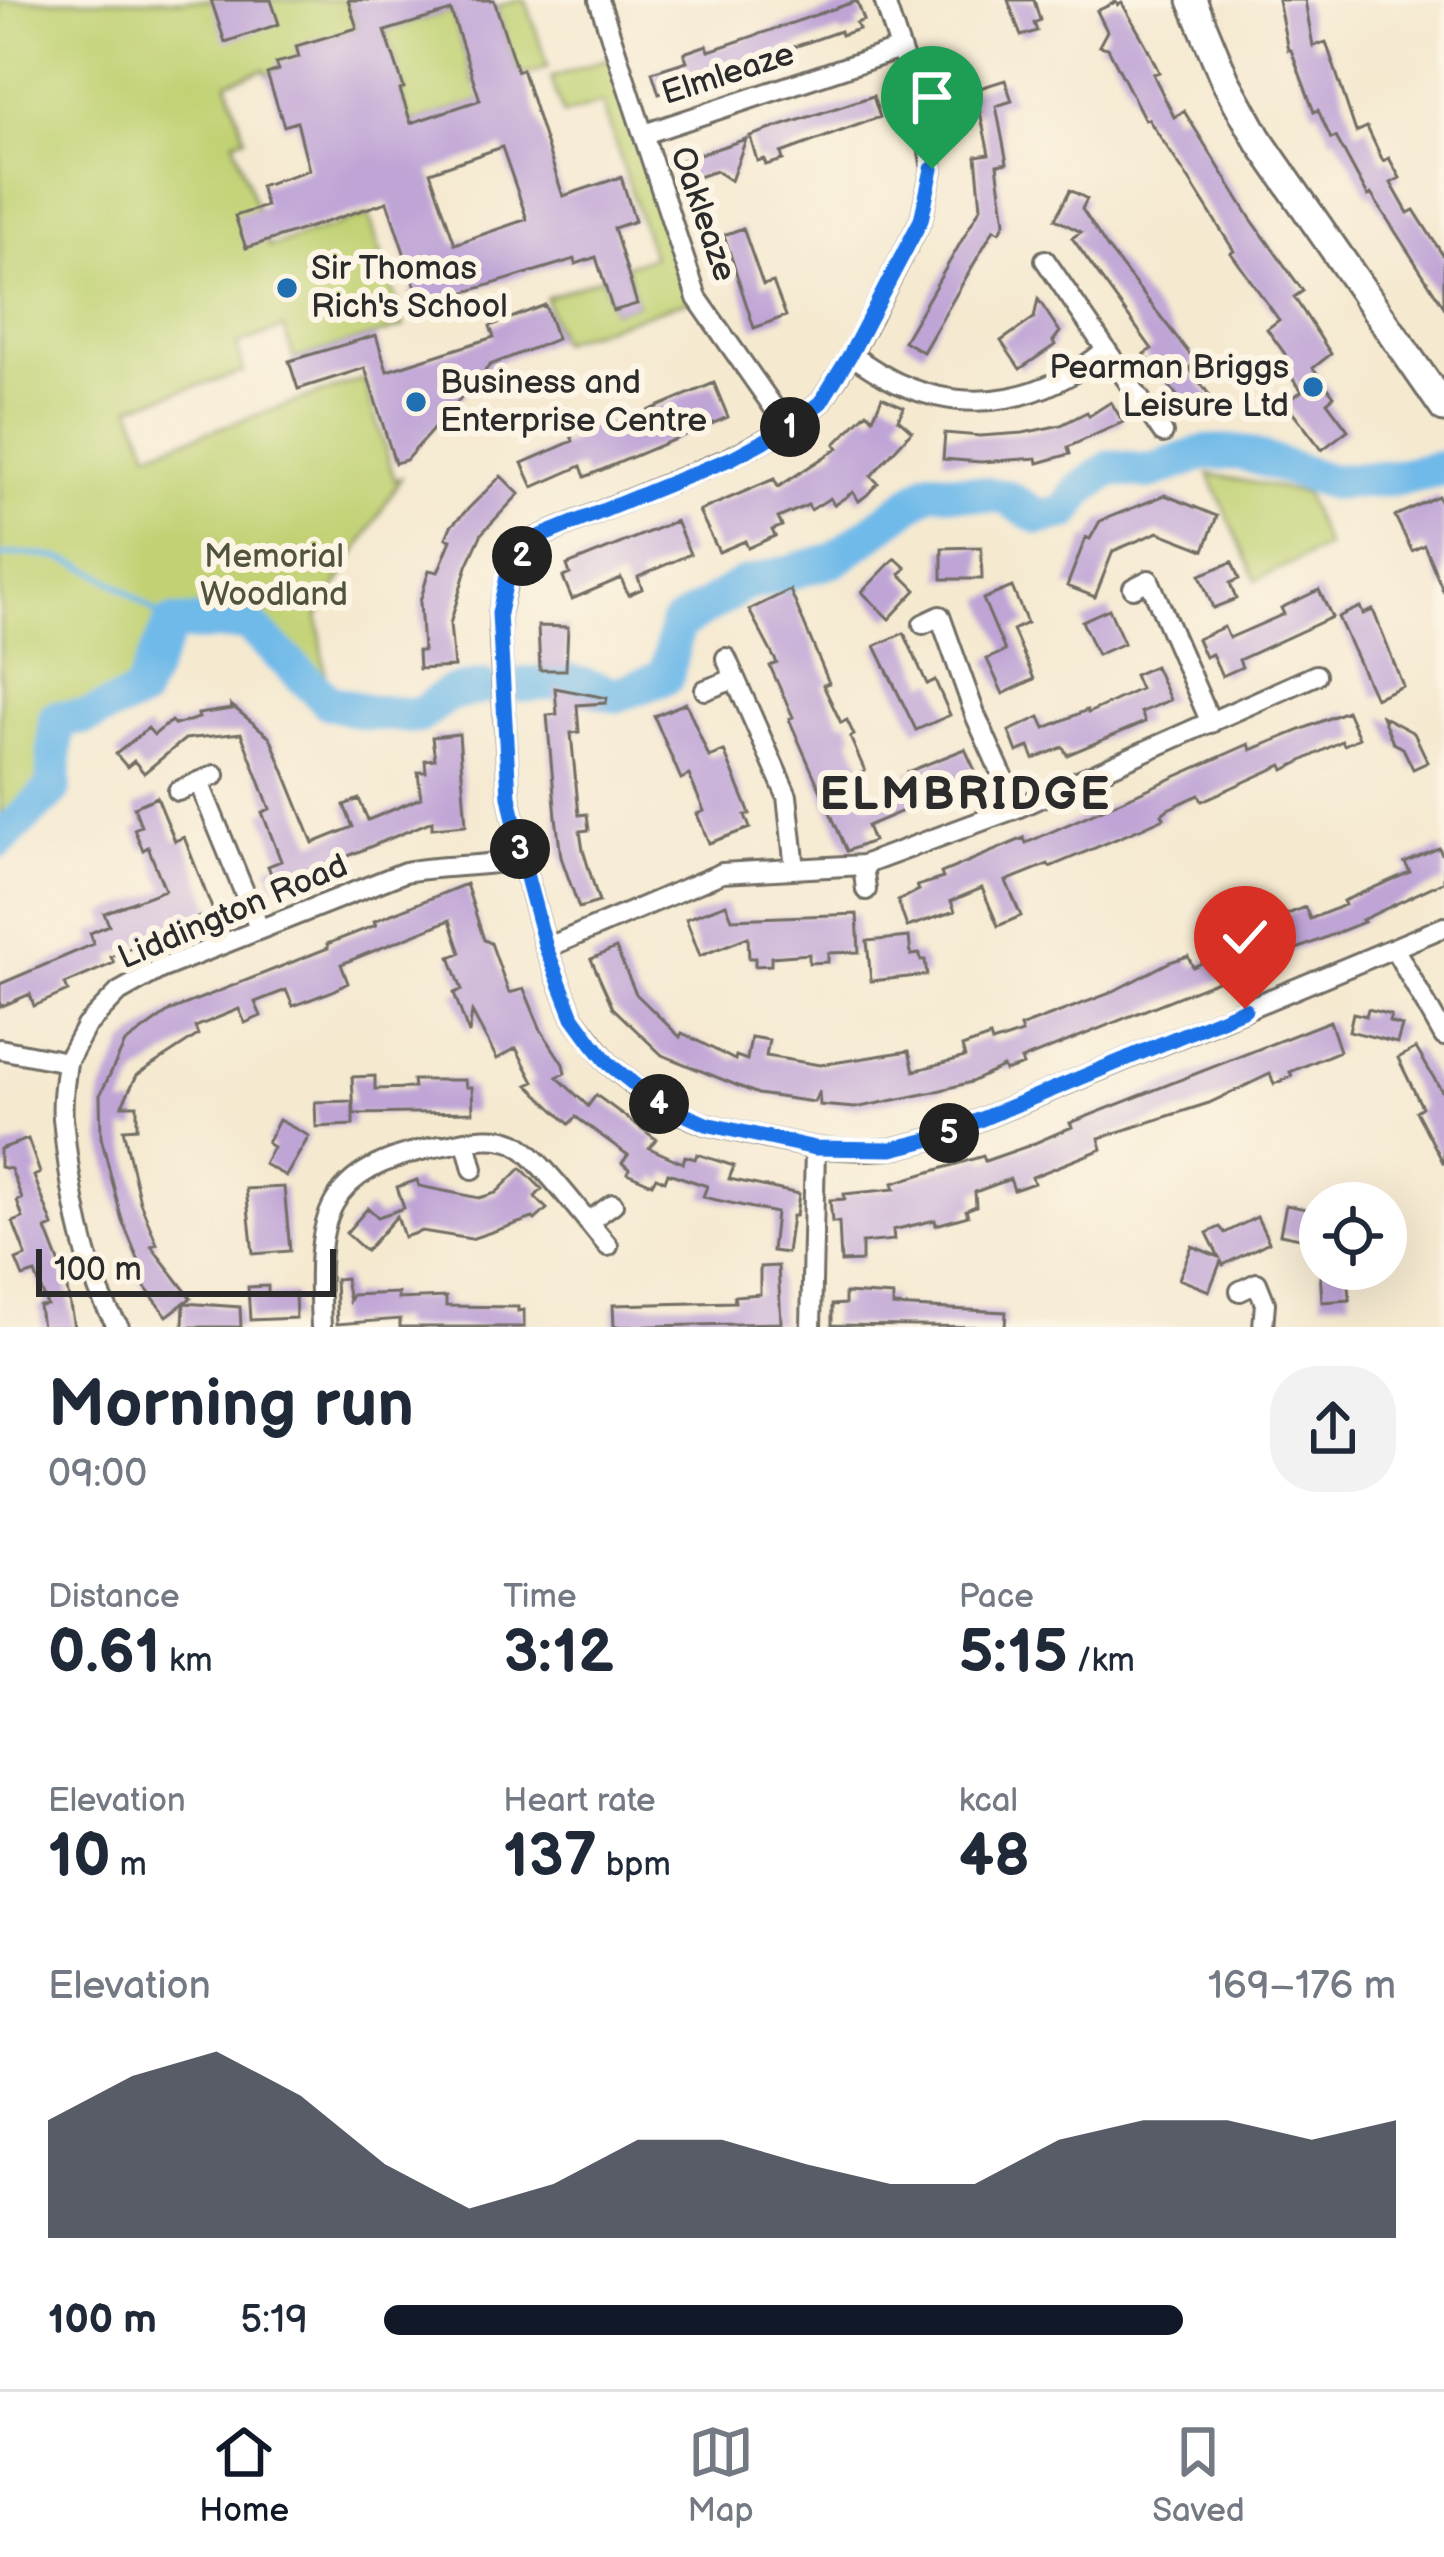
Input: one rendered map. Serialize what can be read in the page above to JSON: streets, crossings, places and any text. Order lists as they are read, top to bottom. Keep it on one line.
{"streets":{"street":["Elmleaze","Oakleaze","Liddington Road"]},"crossings":[["Elmleaze","Oakleaze"]],"districts":["ELMBRIDGE"],"parks":["Memorial Woodland"],"places":["Sir Thomas Rich's School","Pearman Briggs Leisure Ltd","Business and Enterprise Centre"],"scale_bar":"100 m","page":{"pins":["1","2","3","4","5"],"scale":"100 m","heading":["Morning run","09:00"],"stats":[["Distance","0.61 km"],["Time","3:12"],["Pace","5:15 /km"],["Elevation","10 m"],["Heart rate","137 bpm"],["kcal","48"]],"chart":["Elevation","169–176 m"],"list":[{"name":"100 m","note":"5:19"}],"tabs":["Home","Map","Saved"]}}
